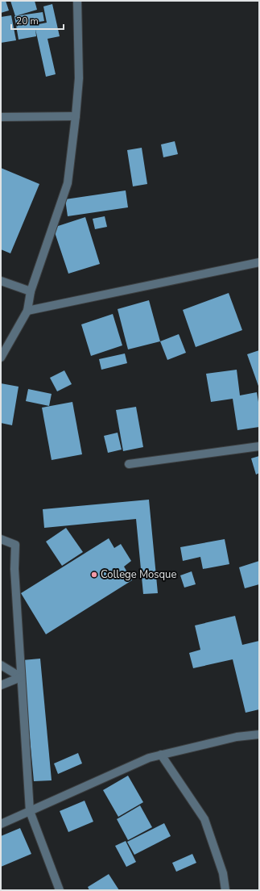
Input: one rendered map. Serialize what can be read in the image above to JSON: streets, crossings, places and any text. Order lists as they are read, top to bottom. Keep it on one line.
{"places":["College Mosque"],"scale_bar":"20 m"}
